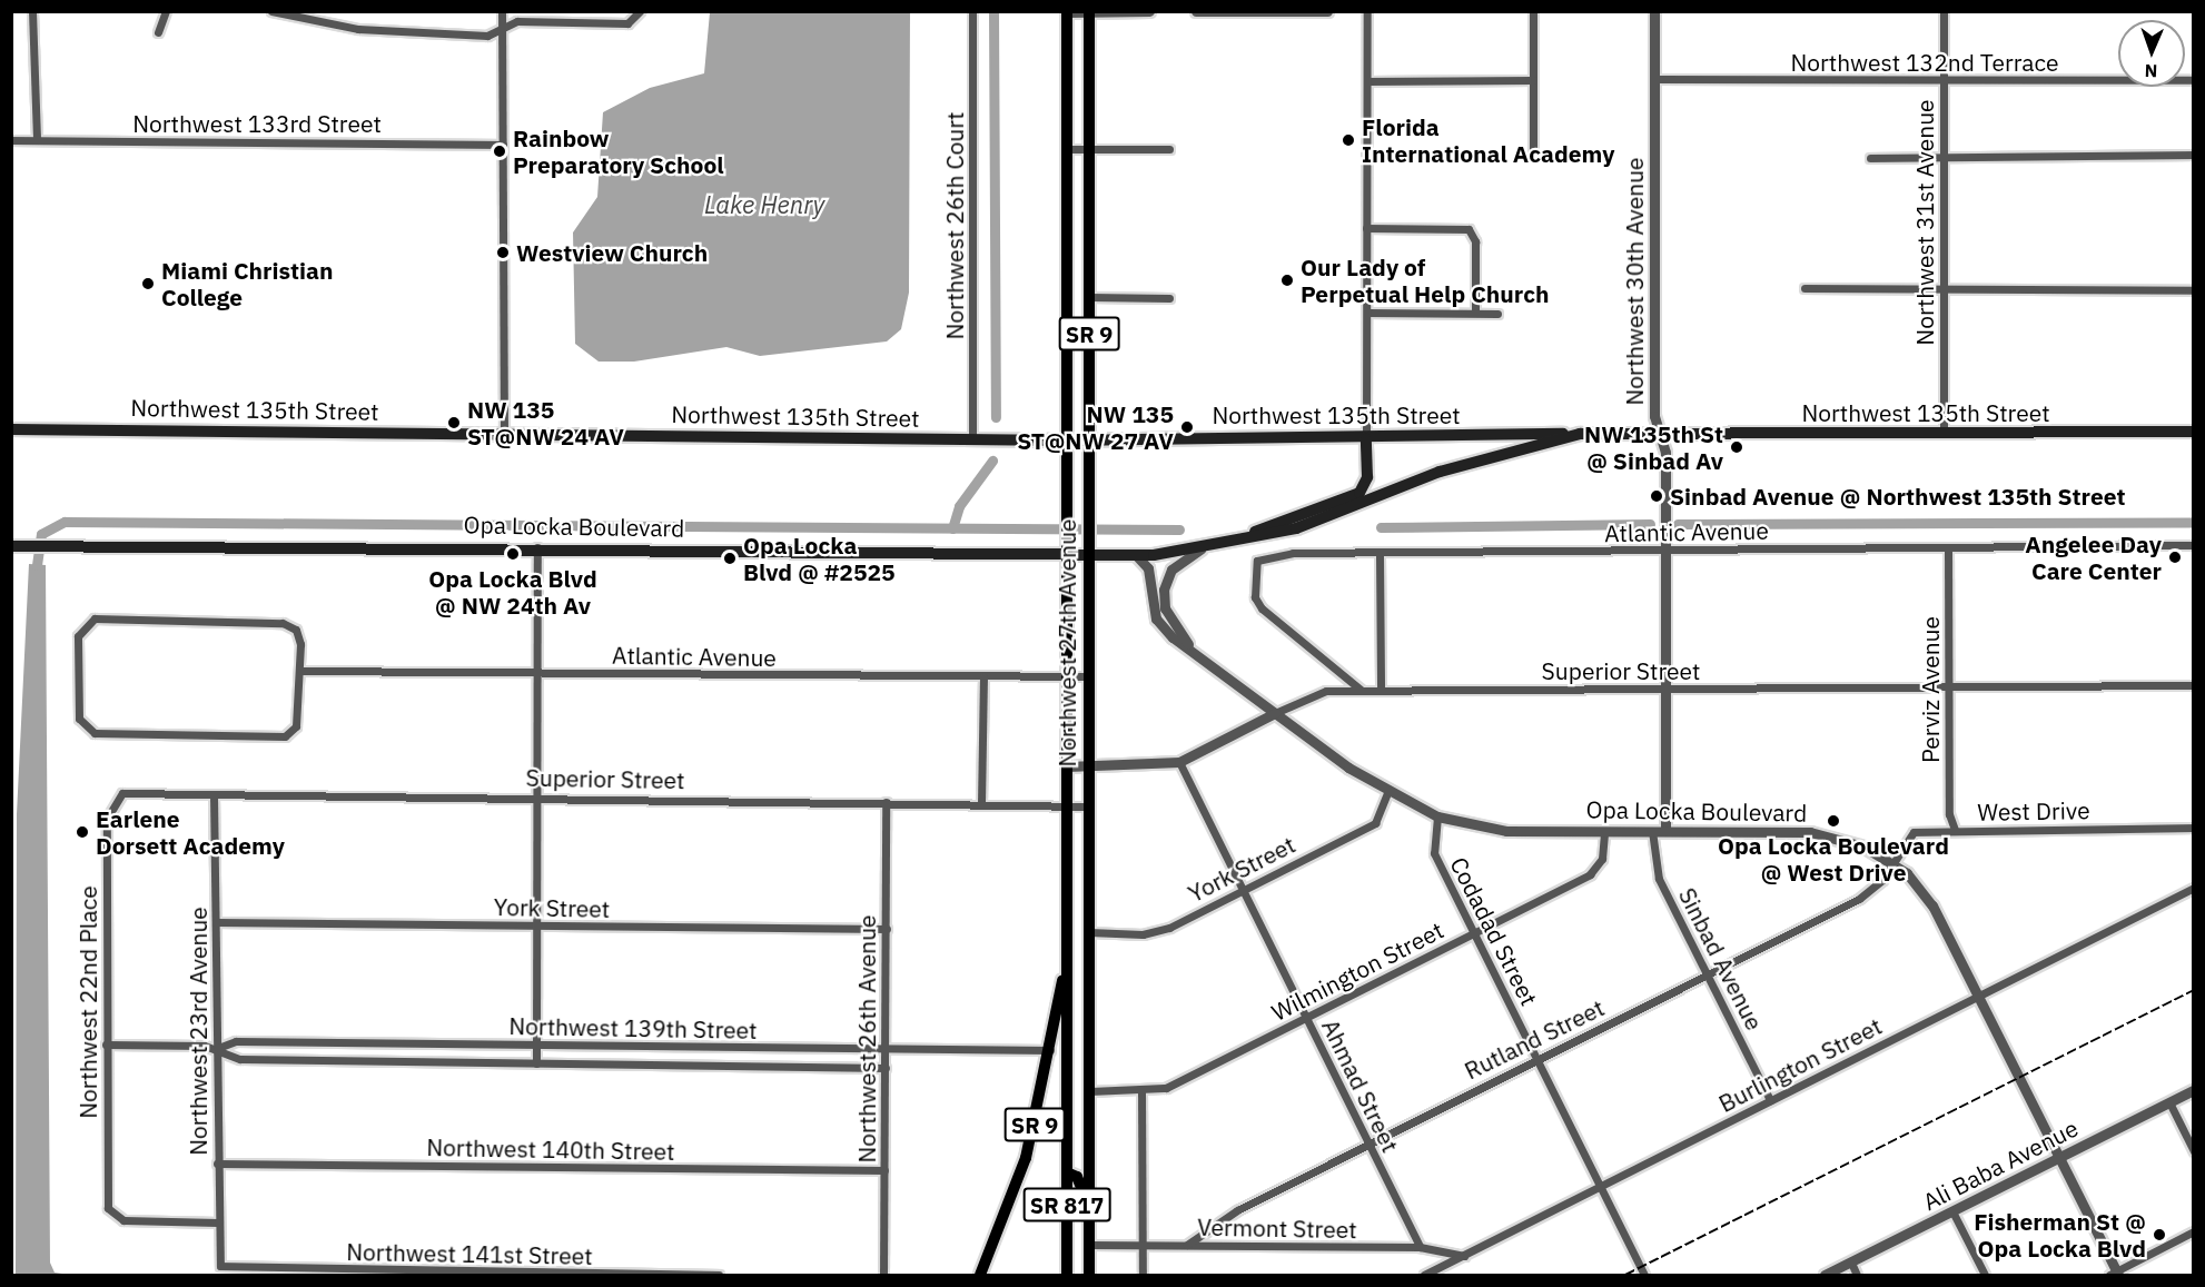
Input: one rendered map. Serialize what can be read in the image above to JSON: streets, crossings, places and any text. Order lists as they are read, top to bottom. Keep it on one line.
{"streets":{"main road":["SR 9","Northwest 135th Street","Opa Locka Boulevard","Northwest 27th Avenue","SR 817"],"street":["Northwest 132nd Terrace","Northwest 133rd Street","Northwest 31st Avenue","Northwest 26th Court","Northwest 30th Avenue","Atlantic Avenue","Superior Street","Perviz Avenue","West Drive","York Street","Codadad Street","Sinbad Avenue","Wilmington Street","Northwest 22nd Place","Northwest 139th Street","Northwest 23rd Avenue","Northwest 26th Avenue","Rutland Street","Burlington Street","Ahmad Street","Northwest 140th Street","Ali Baba Avenue","Vermont Street","Northwest 141st Street"]},"crossings":[["Northwest 132nd Terrace","Northwest 31st Avenue"],["Northwest 132nd Terrace","Northwest 30th Avenue"],["Northwest 31st Avenue","Northwest 135th Street"],["Northwest 26th Court","Northwest 135th Street"],["Northwest 30th Avenue","Northwest 135th Street"],["Northwest 30th Avenue","Opa Locka Boulevard"],["Northwest 30th Avenue","Atlantic Avenue"],["SR 9","Northwest 27th Avenue"],["SR 9","Northwest 139th Street"],["Northwest 135th Street","Opa Locka Boulevard"],["Northwest 135th Street","Northwest 27th Avenue"],["Opa Locka Boulevard","Northwest 27th Avenue"],["Opa Locka Boulevard","Superior Street"],["Opa Locka Boulevard","West Drive"],["Opa Locka Boulevard","York Street"],["Opa Locka Boulevard","Codadad Street"],["Opa Locka Boulevard","Sinbad Avenue"],["Opa Locka Boulevard","Wilmington Street"],["Opa Locka Boulevard","Rutland Street"],["Opa Locka Boulevard","Burlington Street"],["Opa Locka Boulevard","Ali Baba Avenue"],["Atlantic Avenue","Northwest 27th Avenue"],["Atlantic Avenue","Superior Street"],["Atlantic Avenue","Perviz Avenue"],["Northwest 27th Avenue","Superior Street"],["Northwest 27th Avenue","York Street"],["Northwest 27th Avenue","Wilmington Street"],["Northwest 27th Avenue","Vermont Street"],["Superior Street","Perviz Avenue"],["Superior Street","Northwest 22nd Place"],["Superior Street","Northwest 23rd Avenue"],["Superior Street","Northwest 26th Avenue"],["Superior Street","Ahmad Street"],["Perviz Avenue","West Drive"],["West Drive","Rutland Street"],["York Street","Northwest 23rd Avenue"],["York Street","Northwest 26th Avenue"],["York Street","Ahmad Street"],["Codadad Street","Wilmington Street"],["Codadad Street","Rutland Street"],["Codadad Street","Burlington Street"],["Sinbad Avenue","Rutland Street"],["Sinbad Avenue","Burlington Street"],["Wilmington Street","Ahmad Street"],["Northwest 22nd Place","Northwest 139th Street"],["Northwest 22nd Place","Northwest 23rd Avenue"],["Northwest 139th Street","Northwest 23rd Avenue"],["Northwest 139th Street","Northwest 26th Avenue"],["Northwest 23rd Avenue","Northwest 140th Street"],["Northwest 23rd Avenue","Northwest 141st Street"],["Northwest 26th Avenue","Northwest 140th Street"],["Rutland Street","Ahmad Street"],["Rutland Street","Vermont Street"],["Burlington Street","Vermont Street"],["Ahmad Street","Vermont Street"]],"water":["Lake Henry"],"places":["Florida International Academy","Rainbow Preparatory School","Westview Church","Our Lady of Perpetual Help Church","Miami Christian College","NW 135 ST@NW 24 AV","NW 135 ST@NW 27 AV","NW 135th St @ Sinbad Av","Sinbad Avenue @ Northwest 135th Street","Opa Locka Blvd @ NW 24th Av","Angelee Day Care Center","Opa Locka Blvd @ #2525","Opa Locka Boulevard @ West Drive","Earlene Dorsett Academy","Fisherman St @ Opa Locka Blvd"],"north":"bottom"}
